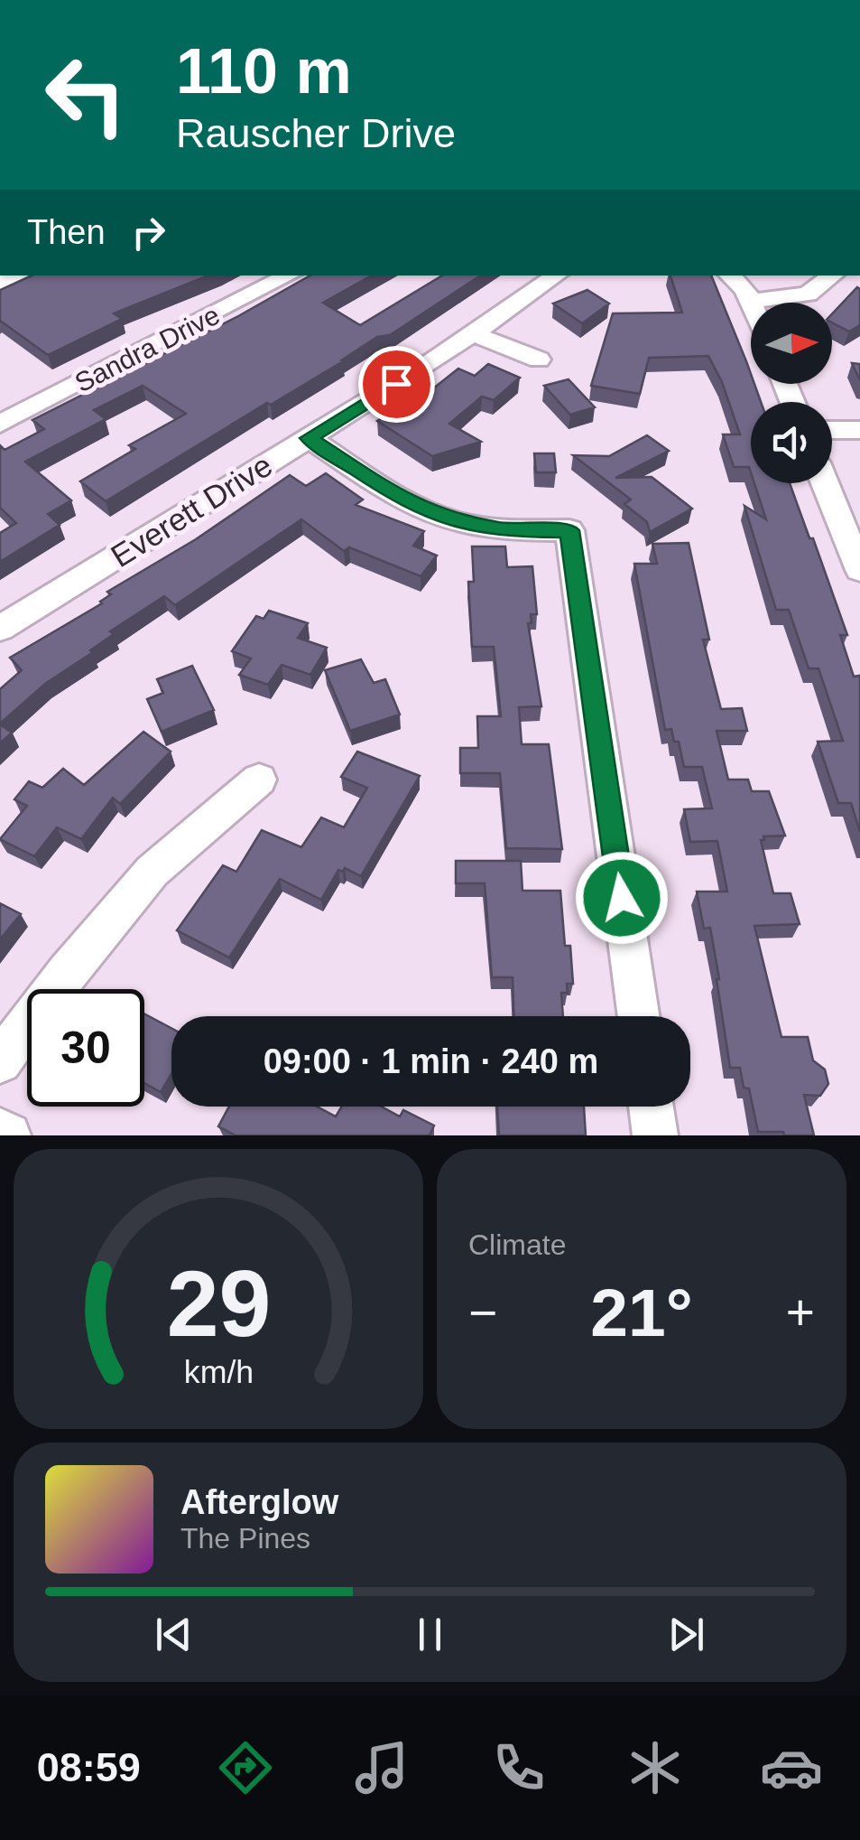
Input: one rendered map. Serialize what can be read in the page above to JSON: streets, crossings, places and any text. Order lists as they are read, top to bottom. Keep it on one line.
{"streets":{"street":["Sandra Drive","Everett Drive"]},"north":"right","page":{"turn":["110 m","Rauscher Drive"],"then":"Then","limit":"30","trip":"09:00 · 1 min · 240 m","tile":"Climate","heat":["−","21°","+"],"song":["Afterglow","The Pines"],"tabs":"08:59","gauge":["29","km/h"]}}
